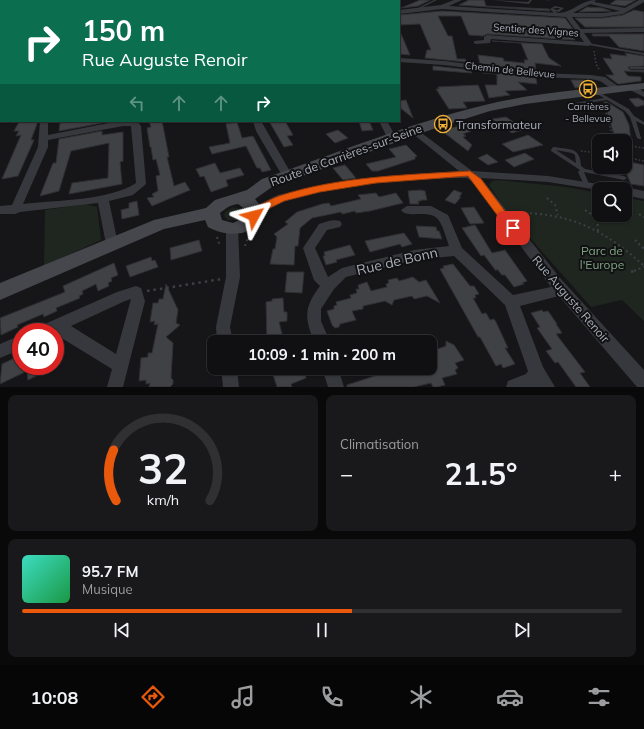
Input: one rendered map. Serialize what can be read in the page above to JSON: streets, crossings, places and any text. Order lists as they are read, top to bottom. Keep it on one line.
{"streets":{"street":["Sentier des Vignes","Chemin de Bellevue","Route de Carrières-sur-Seine","Rue de Bonn","Rue Auguste Renoir"]},"crossings":[["Chemin de Bellevue","Route de Carrières-sur-Seine"],["Route de Carrières-sur-Seine","Rue Auguste Renoir"]],"parks":["Parc de l'Europe"],"places":{"bus stop":["Carrières - Bellevue","Transformateur"]},"page":{"turn":["150 m","Rue Auguste Renoir"],"limit":"40","trip":"10:09 · 1 min · 200 m","tile":"Climatisation","heat":["−","21.5°","+"],"song":["95.7 FM","Musique"],"tabs":"10:08","gauge":["32","km/h"]}}
